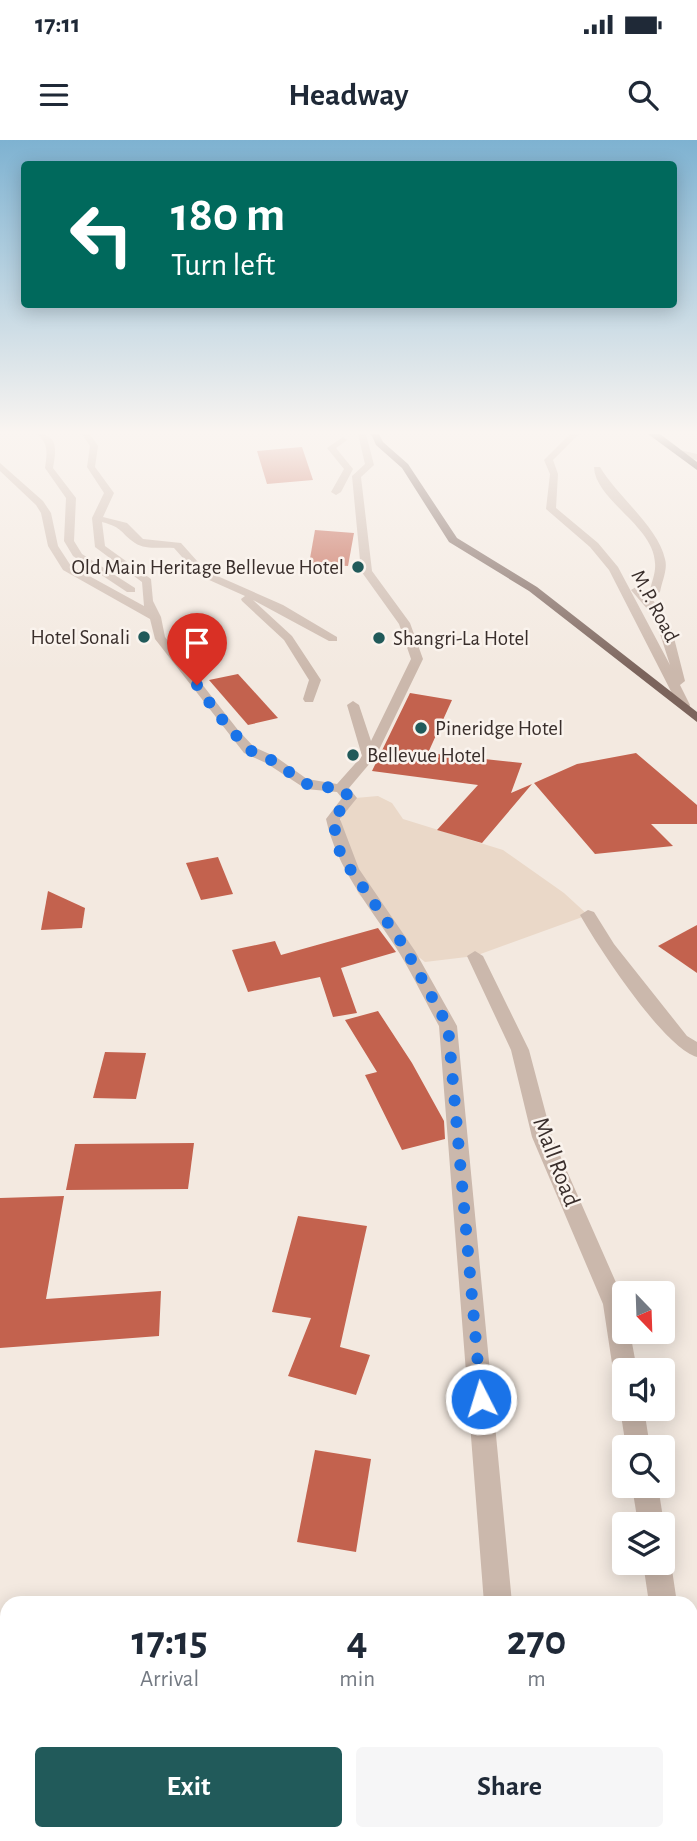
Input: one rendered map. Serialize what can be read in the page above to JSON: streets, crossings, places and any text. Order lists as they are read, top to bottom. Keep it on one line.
{"streets":{"street":["M.P. Road","Mall Road"]},"places":["Old Main Heritage Bellevue Hotel","Hotel Sonali","Shangri-La Hotel","Pineridge Hotel","Bellevue Hotel"],"north":"bottom right","page":{"status":"17:11","header":"Headway","turn":["180 m","Turn left"],"eta":["17:15","Arrival","4","min","270","m"],"buttons":["Exit","Share"]}}
